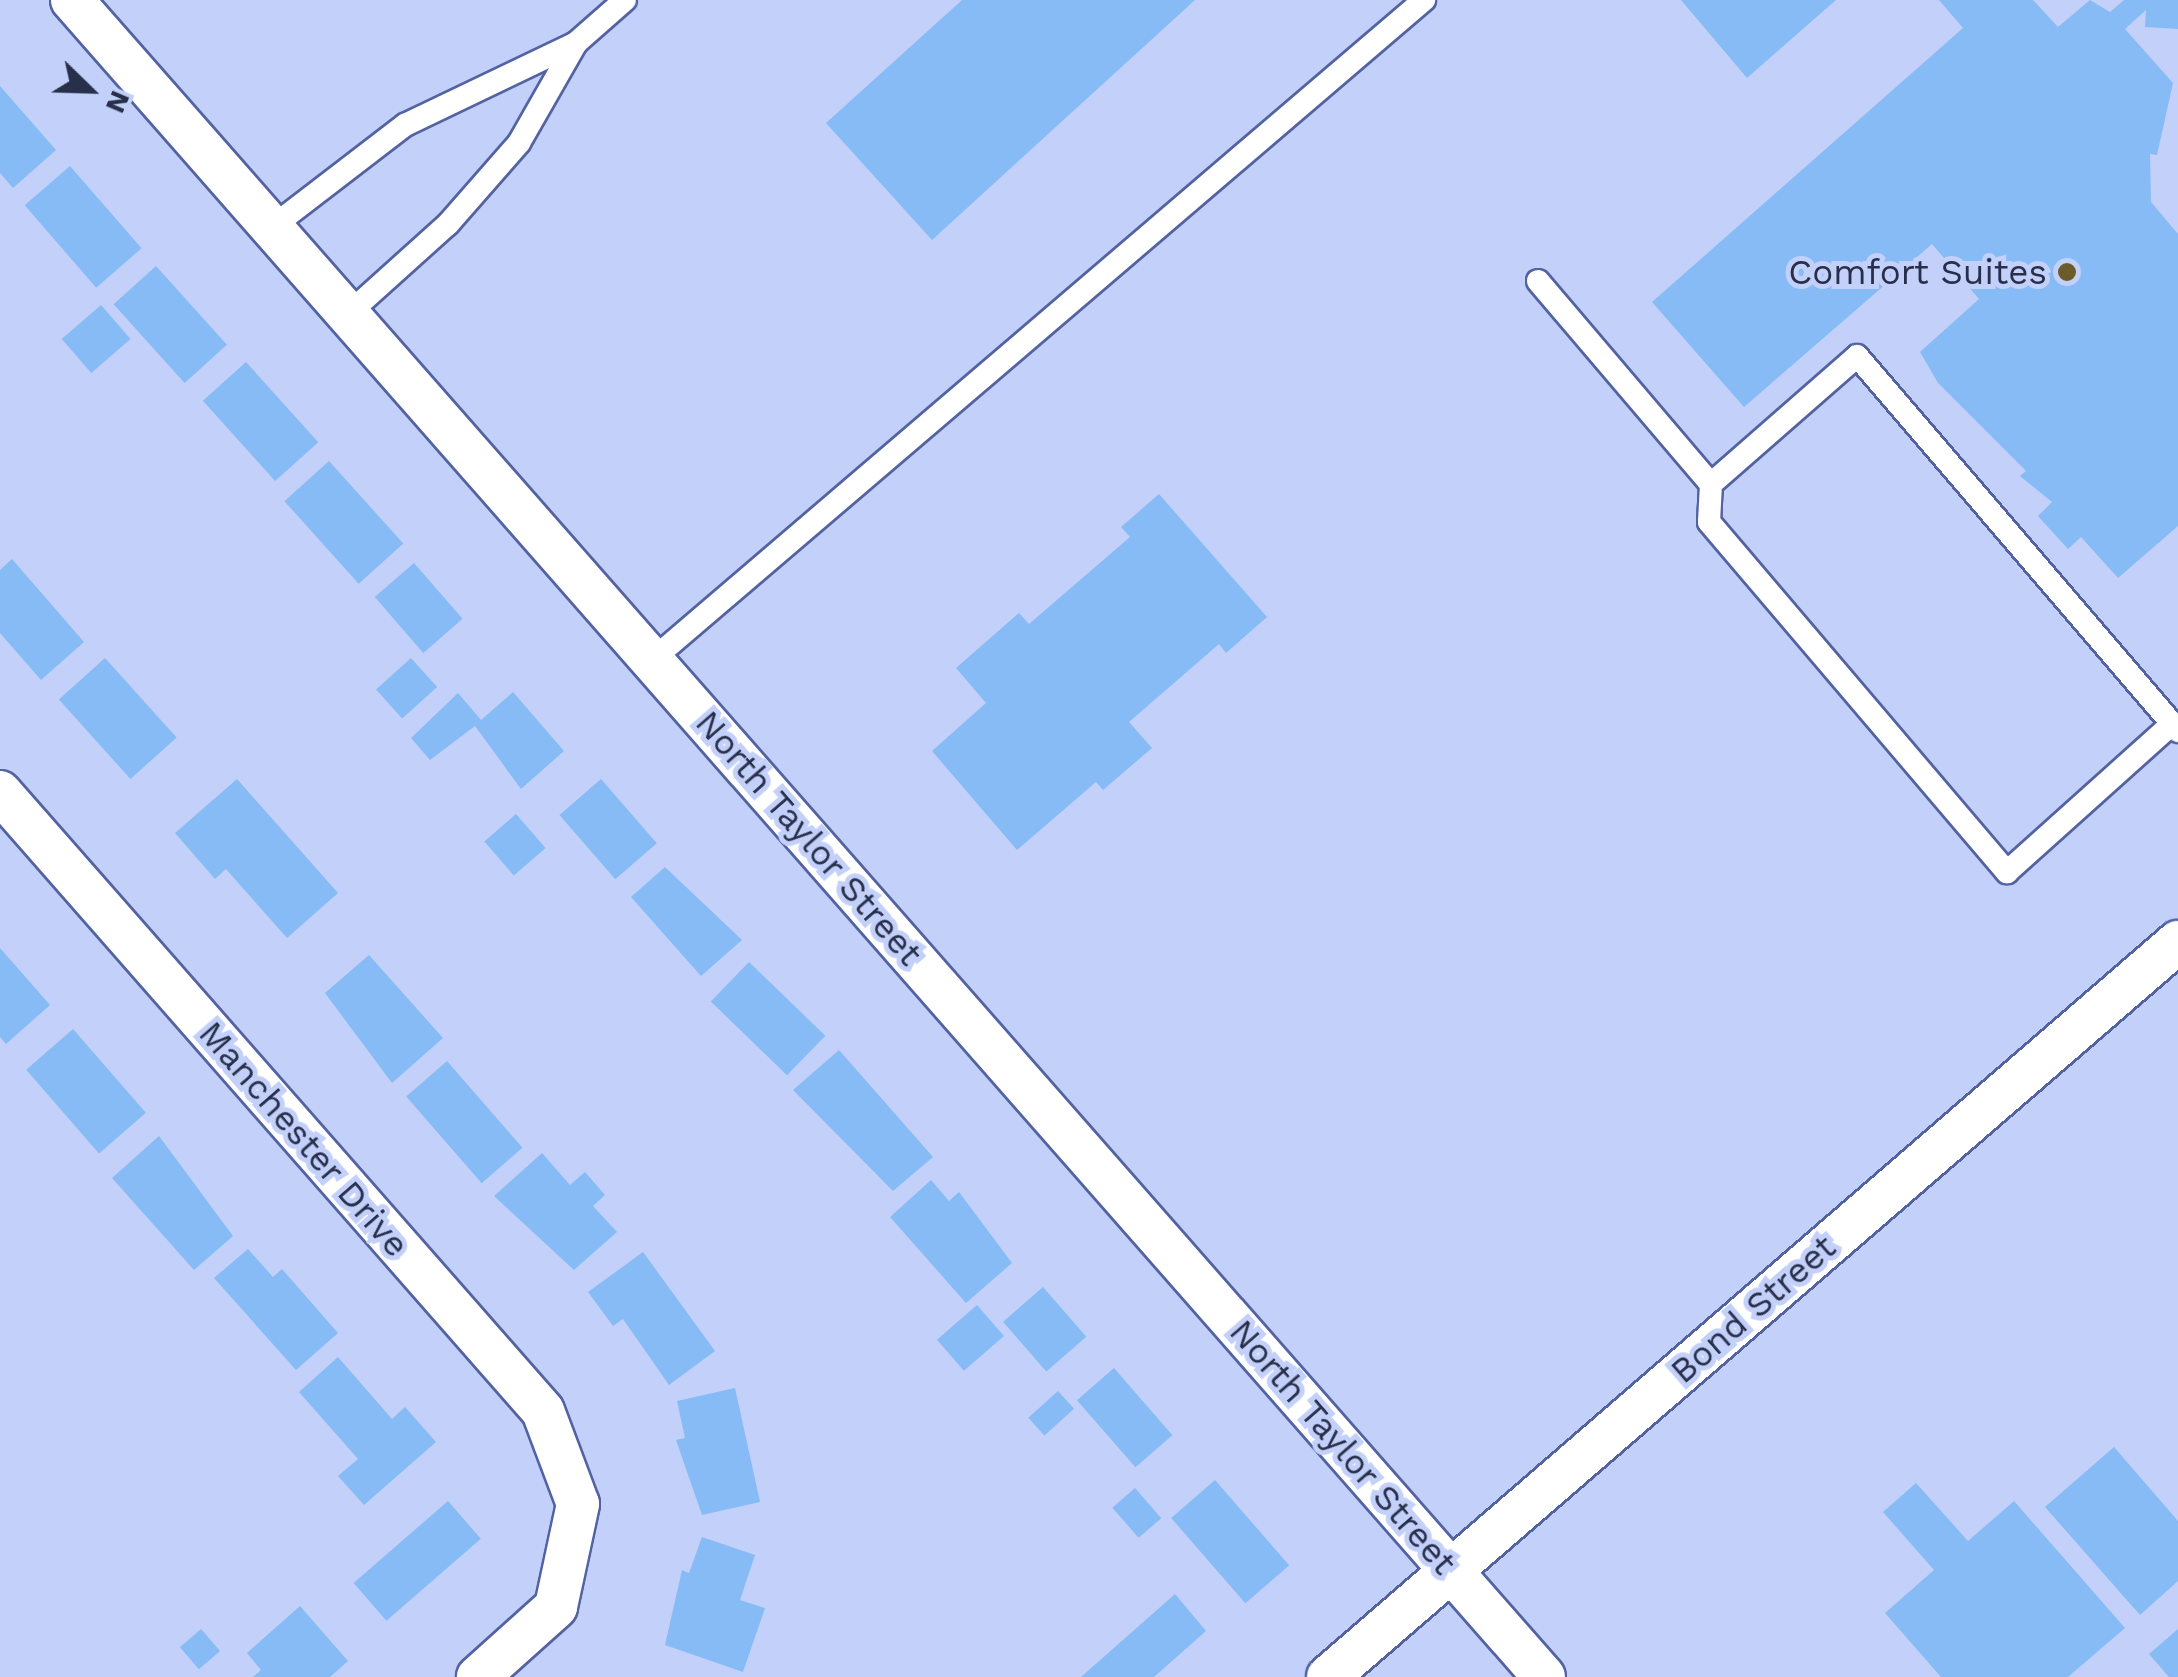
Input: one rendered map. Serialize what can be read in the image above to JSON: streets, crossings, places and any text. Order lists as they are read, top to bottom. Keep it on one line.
{"streets":{"street":["North Taylor Street","Manchester Drive","Bond Street"]},"crossings":[["North Taylor Street","Bond Street"]],"places":["Comfort Suites"],"north":"bottom right"}
